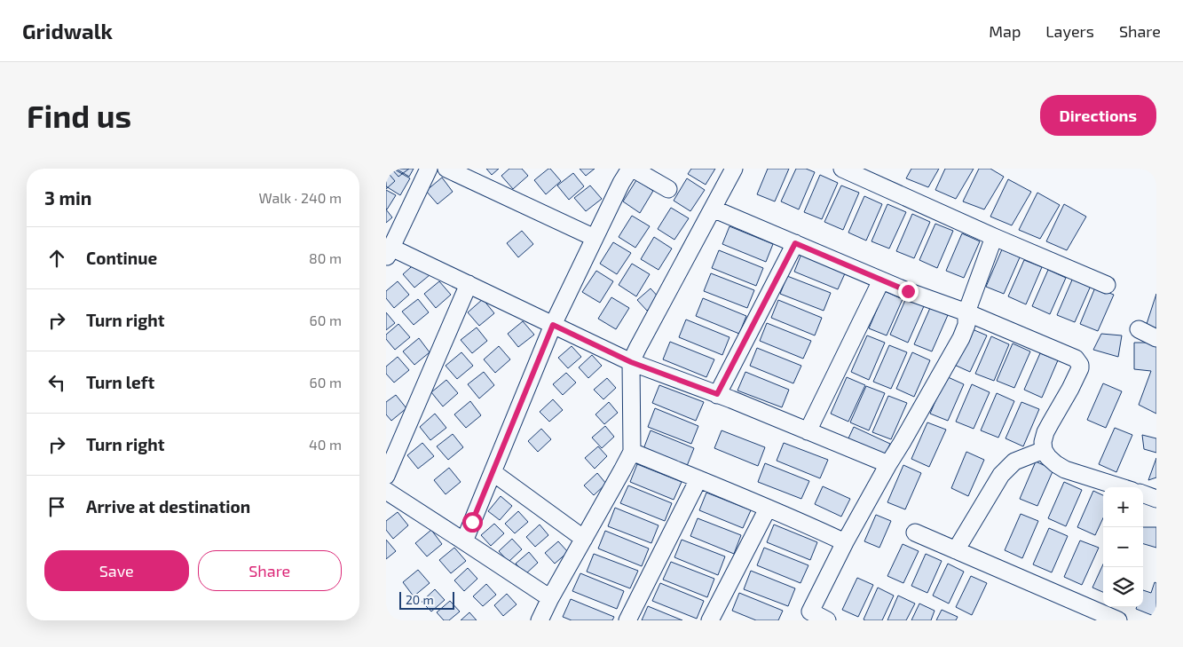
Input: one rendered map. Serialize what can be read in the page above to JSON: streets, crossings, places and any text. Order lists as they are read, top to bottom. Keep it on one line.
{"scale_bar":"20 m","page":{"header":"Gridwalk","nav":["Map","Layers","Share"],"buttons":["Directions",["Save","Share"]],"title":"Find us","heading":["3 min","Walk · 240 m"],"list":[["Continue","80 m"],["Turn right","60 m"],["Turn left","60 m"],["Turn right","40 m"],"Arrive at destination"],"map_buttons":["+","−"],"scale":"20 m"}}
